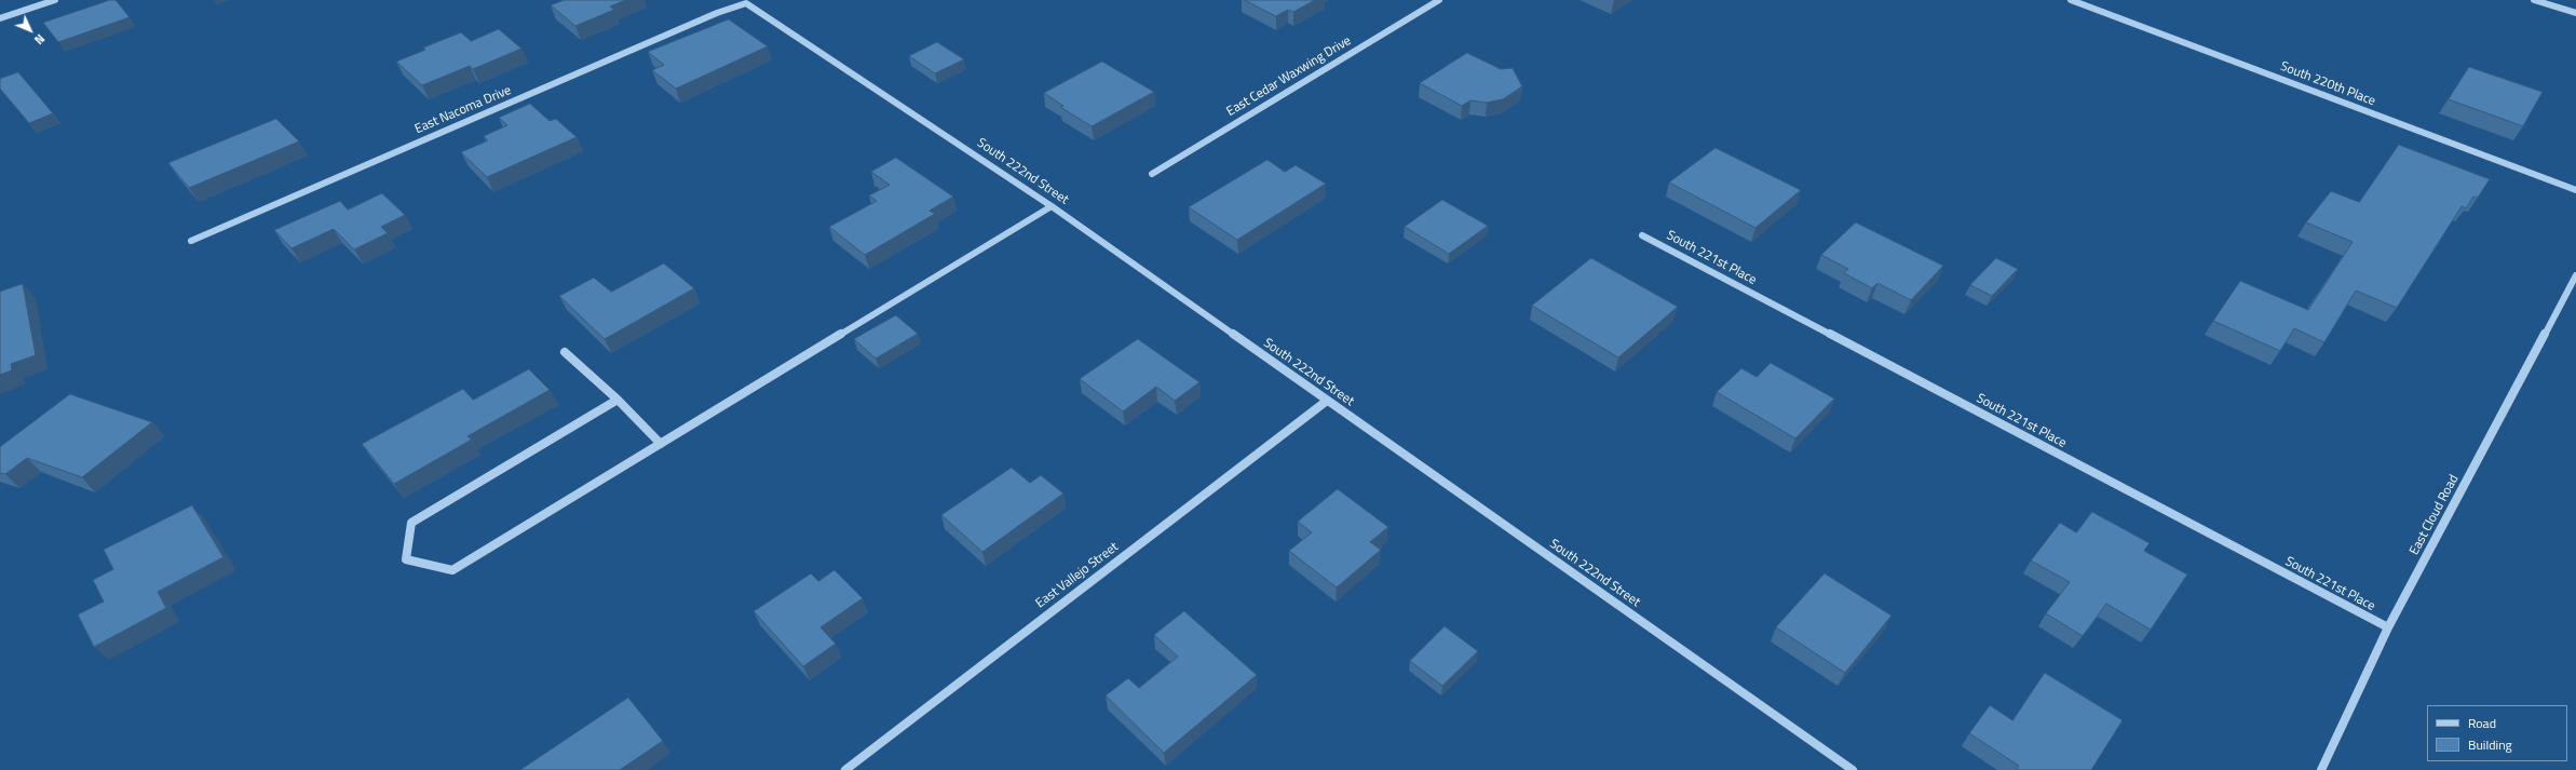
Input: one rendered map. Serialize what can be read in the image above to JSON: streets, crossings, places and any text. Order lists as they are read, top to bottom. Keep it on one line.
{"streets":{"street":["East Cedar Waxwing Drive","South 220th Place","East Nacoma Drive","South 222nd Street","South 221st Place","East Cloud Road","East Vallejo Street"]},"crossings":[["East Nacoma Drive","South 222nd Street"],["South 222nd Street","East Vallejo Street"],["South 221st Place","East Cloud Road"]],"legend":["Road","Building"],"north":"bottom right"}
